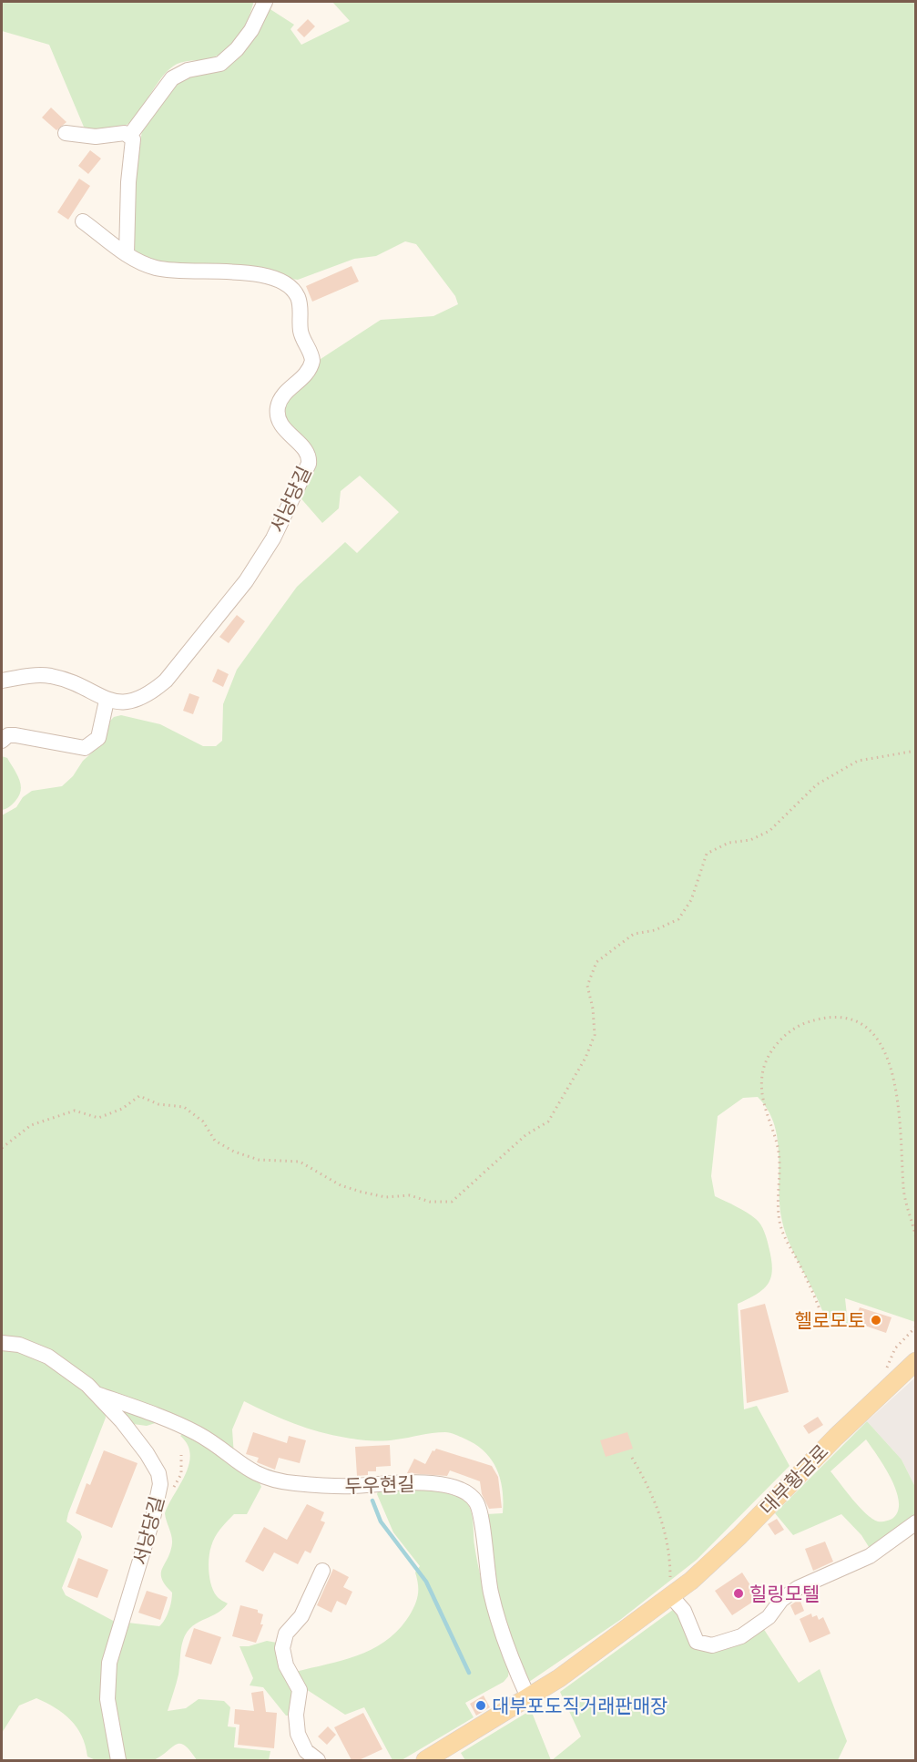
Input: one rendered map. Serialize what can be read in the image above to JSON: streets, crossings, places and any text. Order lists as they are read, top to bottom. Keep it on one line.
{"streets":{"main road":["대부황금로"],"lane":["서낭당길","두우현길"]},"crossings":[["서낭당길","두우현길"],["대부황금로","두우현길"]],"places":["헬로모토","힐링모텔","대부포도직거래판매장"]}
